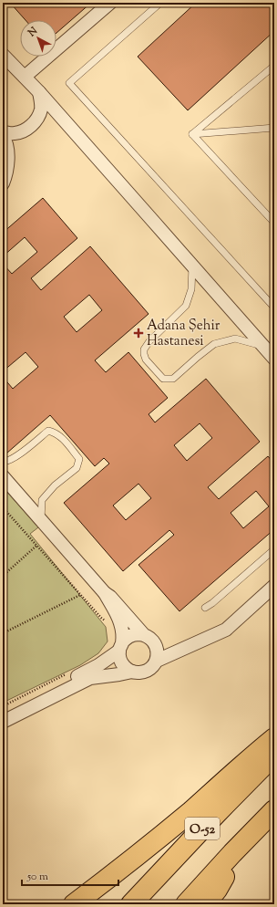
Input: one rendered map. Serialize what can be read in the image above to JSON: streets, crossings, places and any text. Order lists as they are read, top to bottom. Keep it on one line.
{"streets":{"highway":["O-52"]},"places":{"health":["Adana Şehir Hastanesi"]},"scale_bar":"50 m","north":"top left"}
